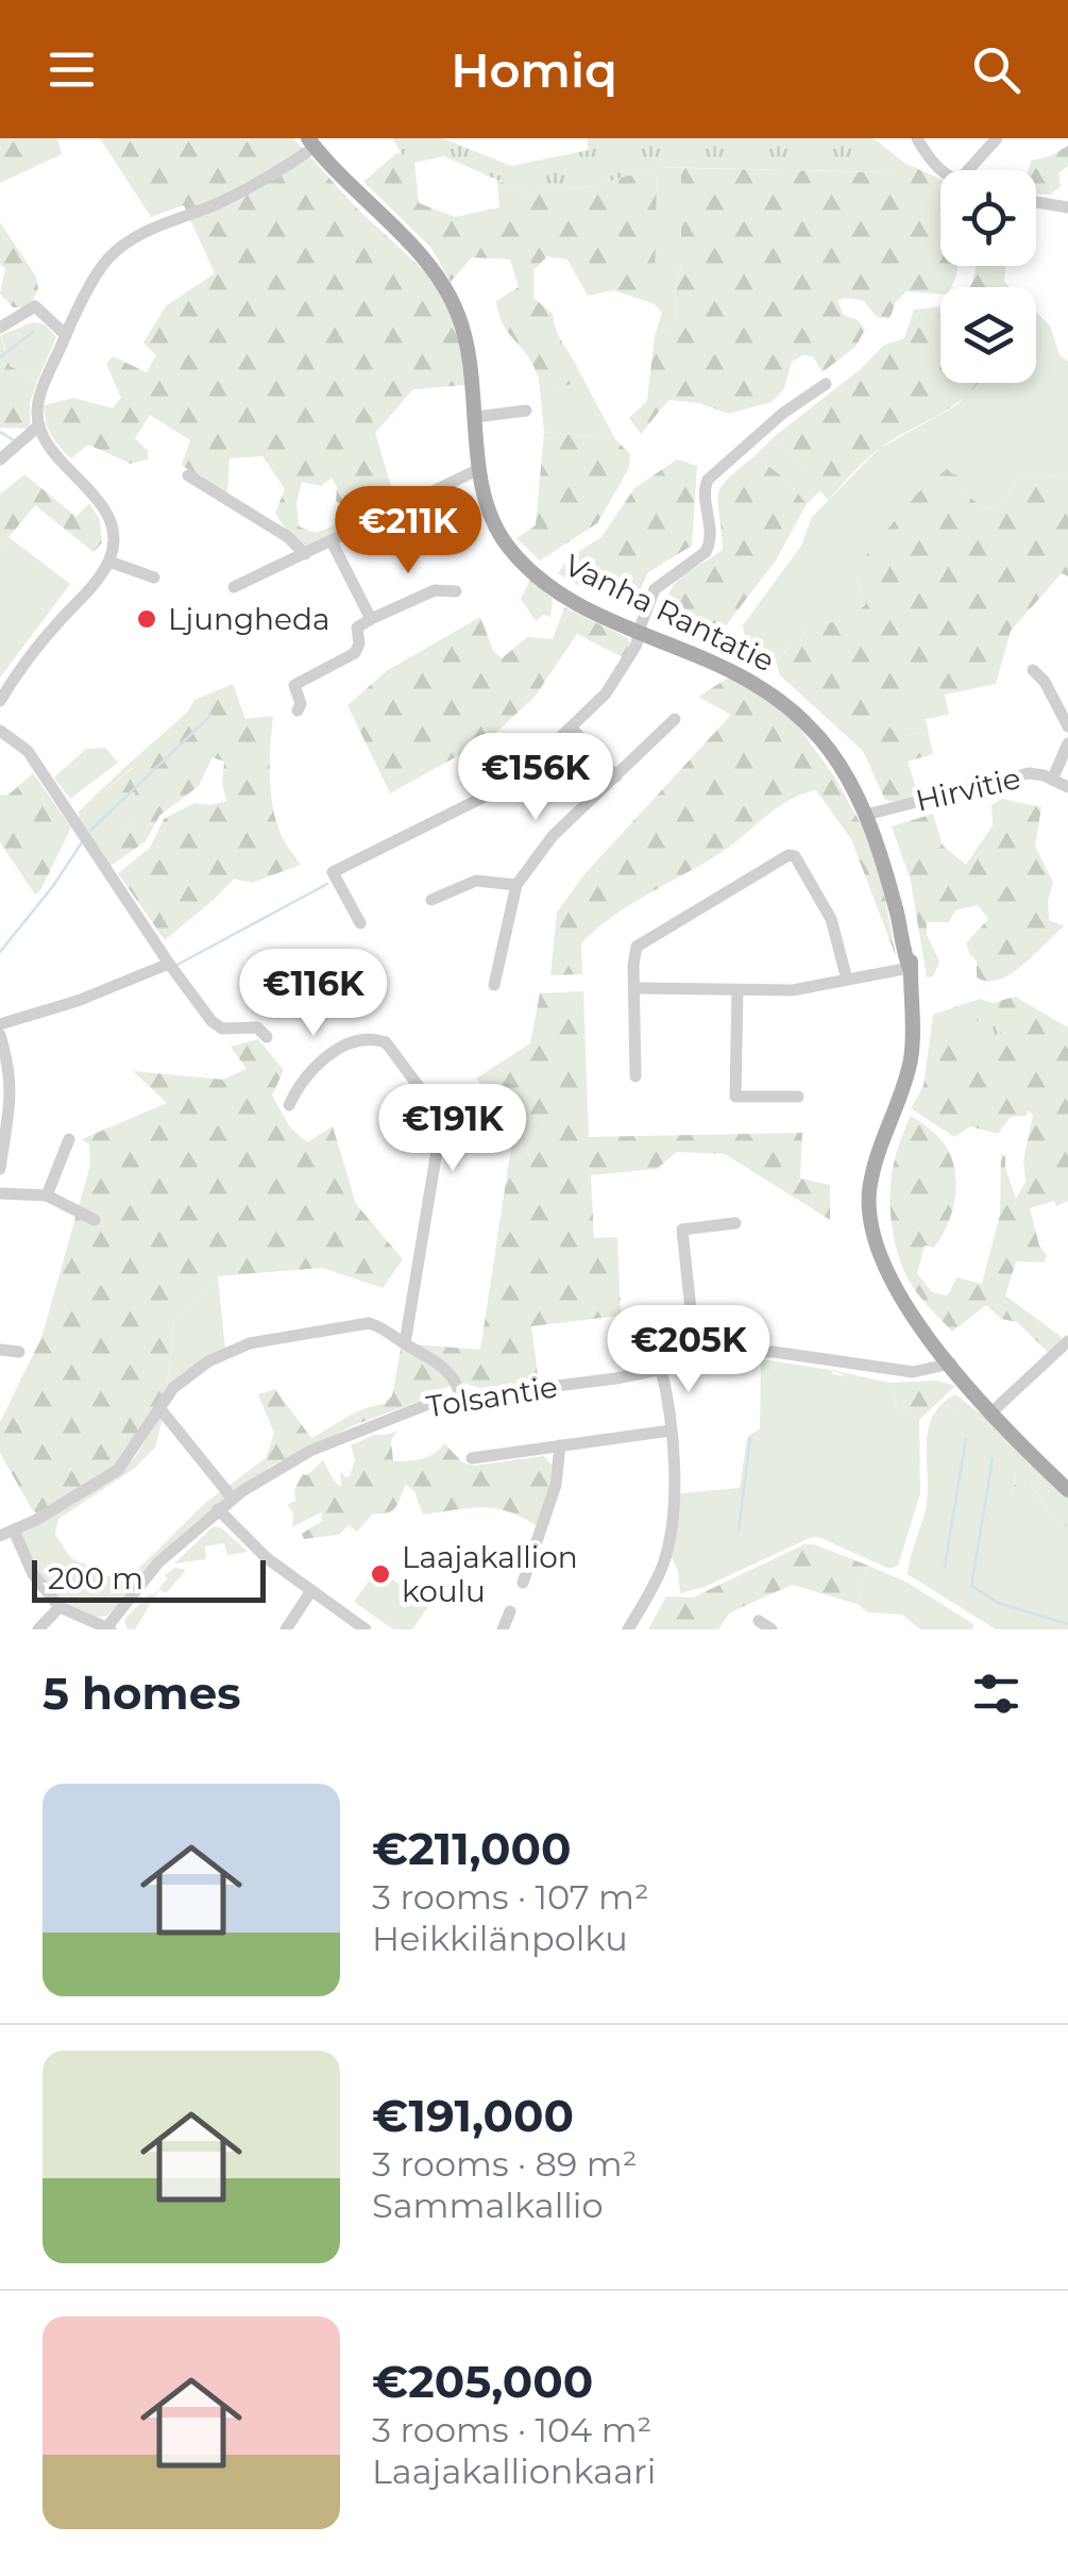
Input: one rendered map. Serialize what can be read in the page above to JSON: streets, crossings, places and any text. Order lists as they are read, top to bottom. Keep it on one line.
{"streets":{"main road":["Vanha Rantatie"],"street":["Hirvitie","Tolsantie"]},"crossings":[["Vanha Rantatie","Hirvitie"],["Vanha Rantatie","Tolsantie"]],"places":["Ljungheda","Laajakallion koulu"],"scale_bar":"200 m","page":{"header":"Homiq","price":["€211K","€156K","€116K","€191K","€205K"],"scale":"200 m","heading":"5 homes","list":[{"name":"€211,000","note":"3 rooms · 107 m² · Heikkilänpolku"},{"name":"€191,000","note":"3 rooms · 89 m² · Sammalkallio"},{"name":"€205,000","note":"3 rooms · 104 m² · Laajakallionkaari"}]}}
